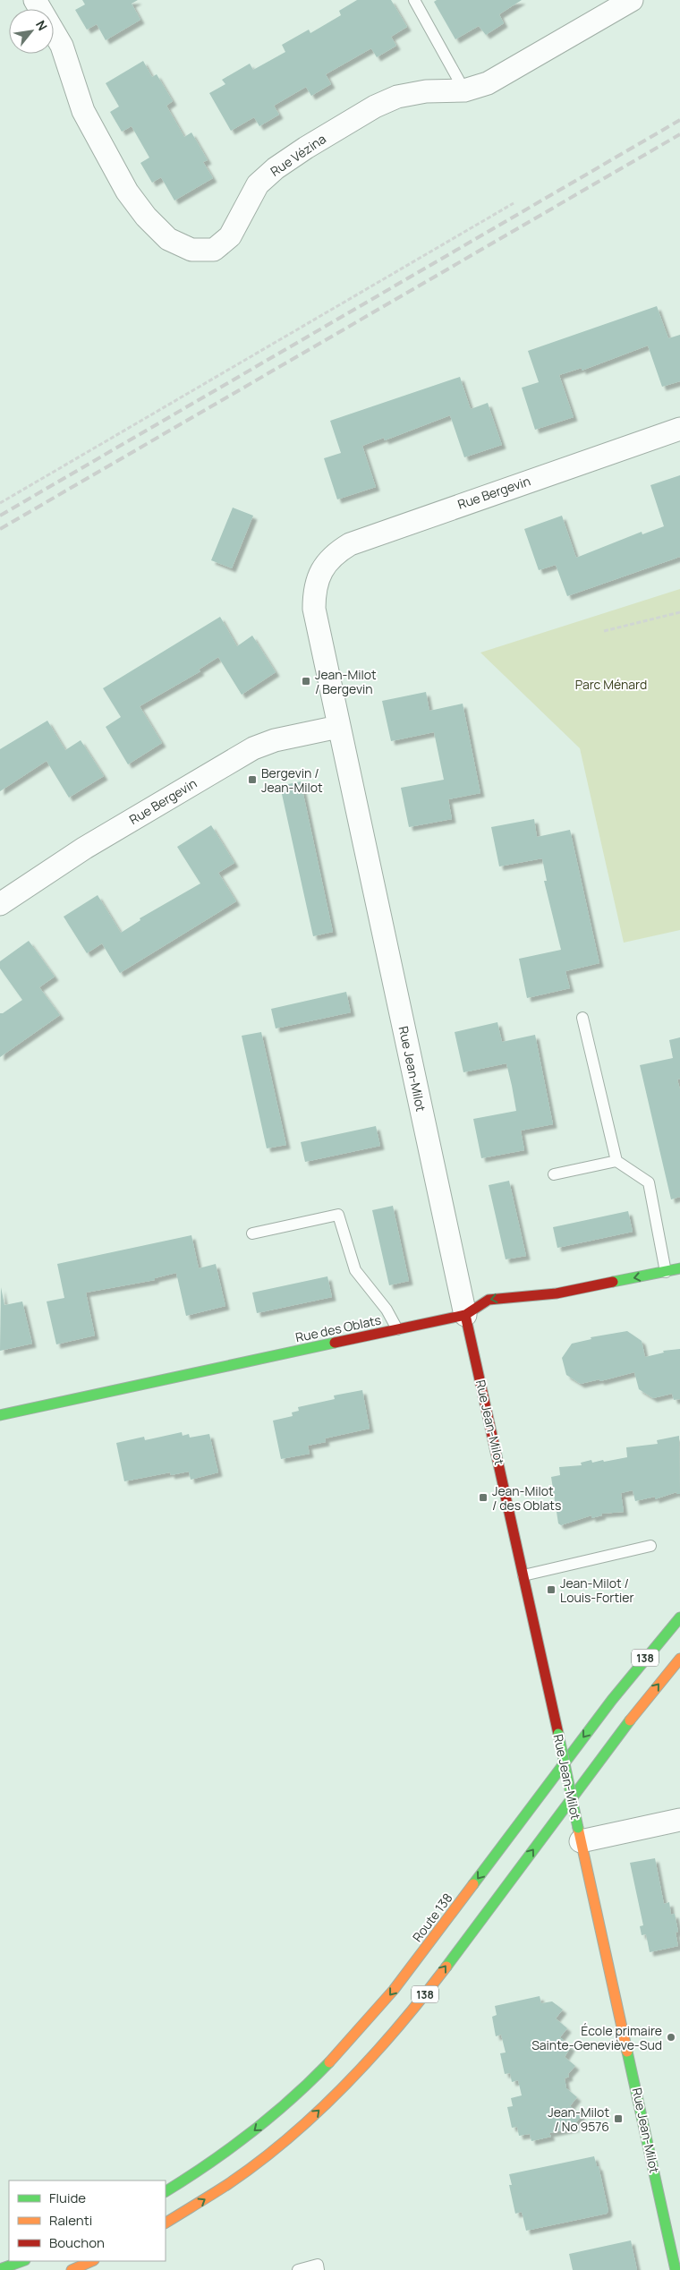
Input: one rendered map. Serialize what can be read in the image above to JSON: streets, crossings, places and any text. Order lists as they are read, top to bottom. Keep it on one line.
{"streets":{"main road":["Rue Jean-Milot","Rue des Oblats","138","Route 138"],"street":["Rue Vézina","Rue Bergevin"]},"crossings":[["Rue Bergevin","Rue Jean-Milot"],["Rue Jean-Milot","Rue des Oblats"]],"parks":["Parc Ménard"],"places":{"transit":["Jean-Milot / Bergevin","Bergevin / Jean-Milot","Jean-Milot / des Oblats","Jean-Milot / Louis-Fortier","Jean-Milot / No 9576"],"other":["École primaire Sainte-Geneviève-Sud"]},"legend":["Fluide","Ralenti","Bouchon"],"north":"top right"}
